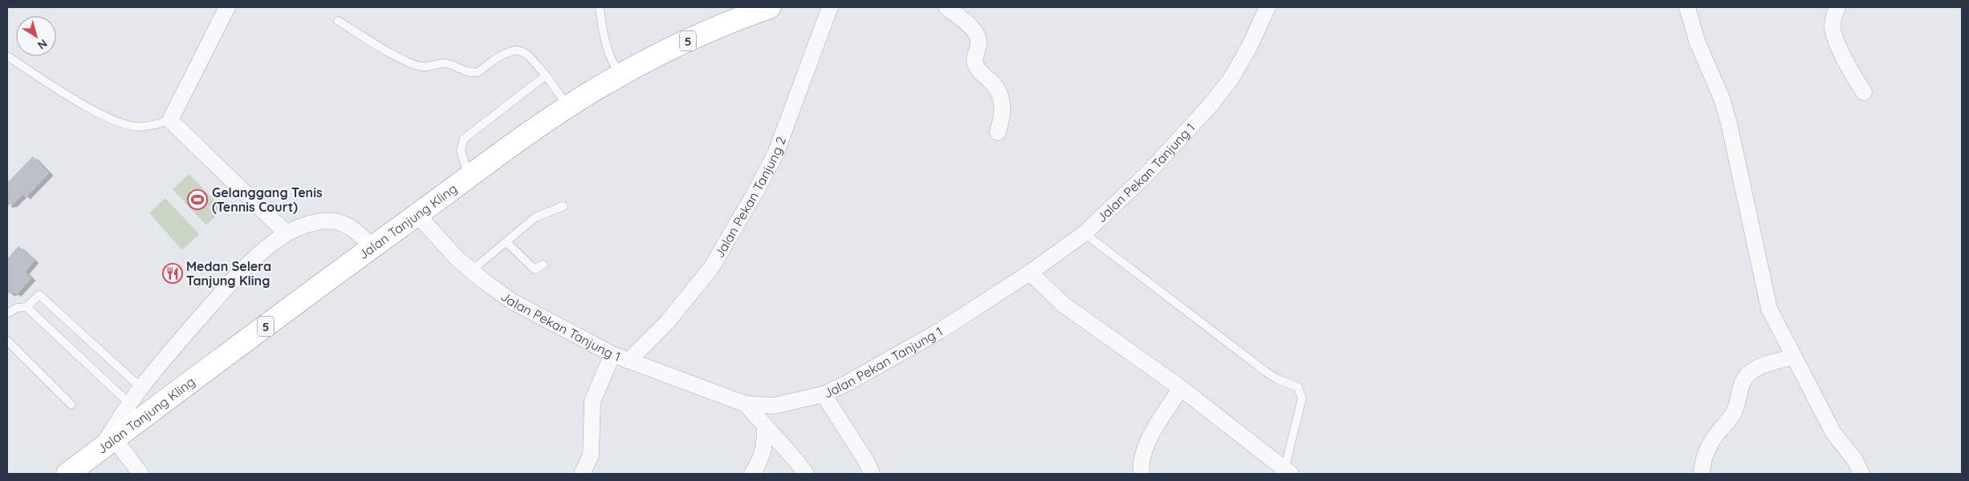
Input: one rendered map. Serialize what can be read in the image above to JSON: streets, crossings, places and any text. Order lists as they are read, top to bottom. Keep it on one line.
{"streets":{"highway":["5","Jalan Tanjung Kling"],"street":["Jalan Pekan Tanjung 1","Jalan Pekan Tanjung 2"]},"crossings":[["Jalan Pekan Tanjung 1","Jalan Pekan Tanjung 2"],["Jalan Pekan Tanjung 1","Jalan Tanjung Kling"]],"places":{"sports":["Gelanggang Tenis (Tennis Court)"],"restaurant":["Medan Selera Tanjung Kling"]},"north":"bottom right"}
